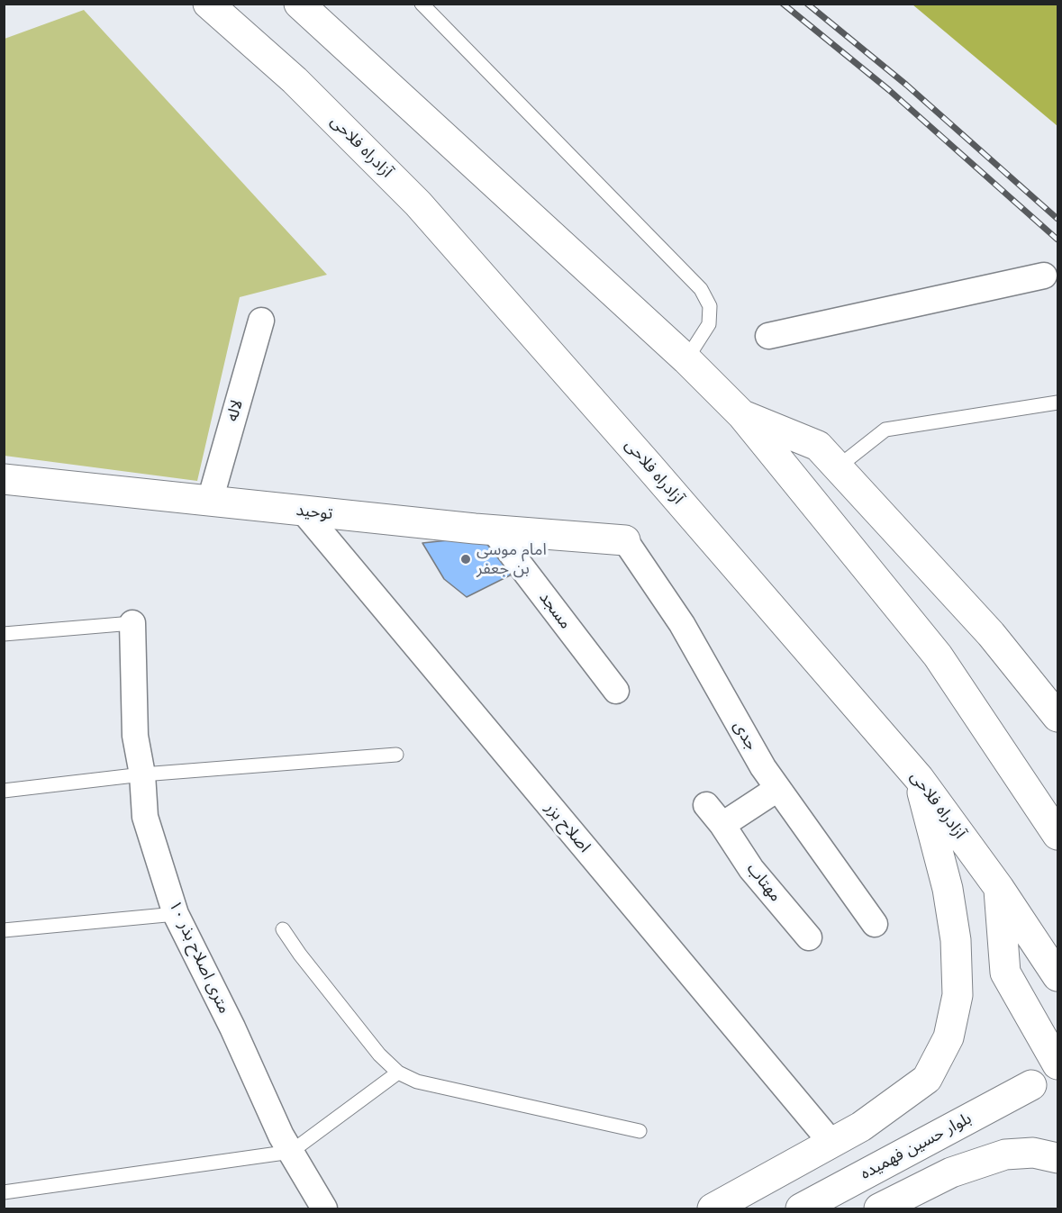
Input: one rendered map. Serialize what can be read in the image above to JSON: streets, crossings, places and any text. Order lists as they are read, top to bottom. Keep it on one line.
{"streets":{"main road":["آزادراه فلاحی","توحید","بلوار حسین فهمیده"],"street":["لاله","مسجد","جدی","اصلاح بزر","مهتاب","۱۰ متری اصلاح بذر"]},"crossings":[["لاله","توحید"],["توحید","مسجد"],["توحید","جدی"],["توحید","اصلاح بزر"]],"places":["امام موسی بن جعفر"]}
